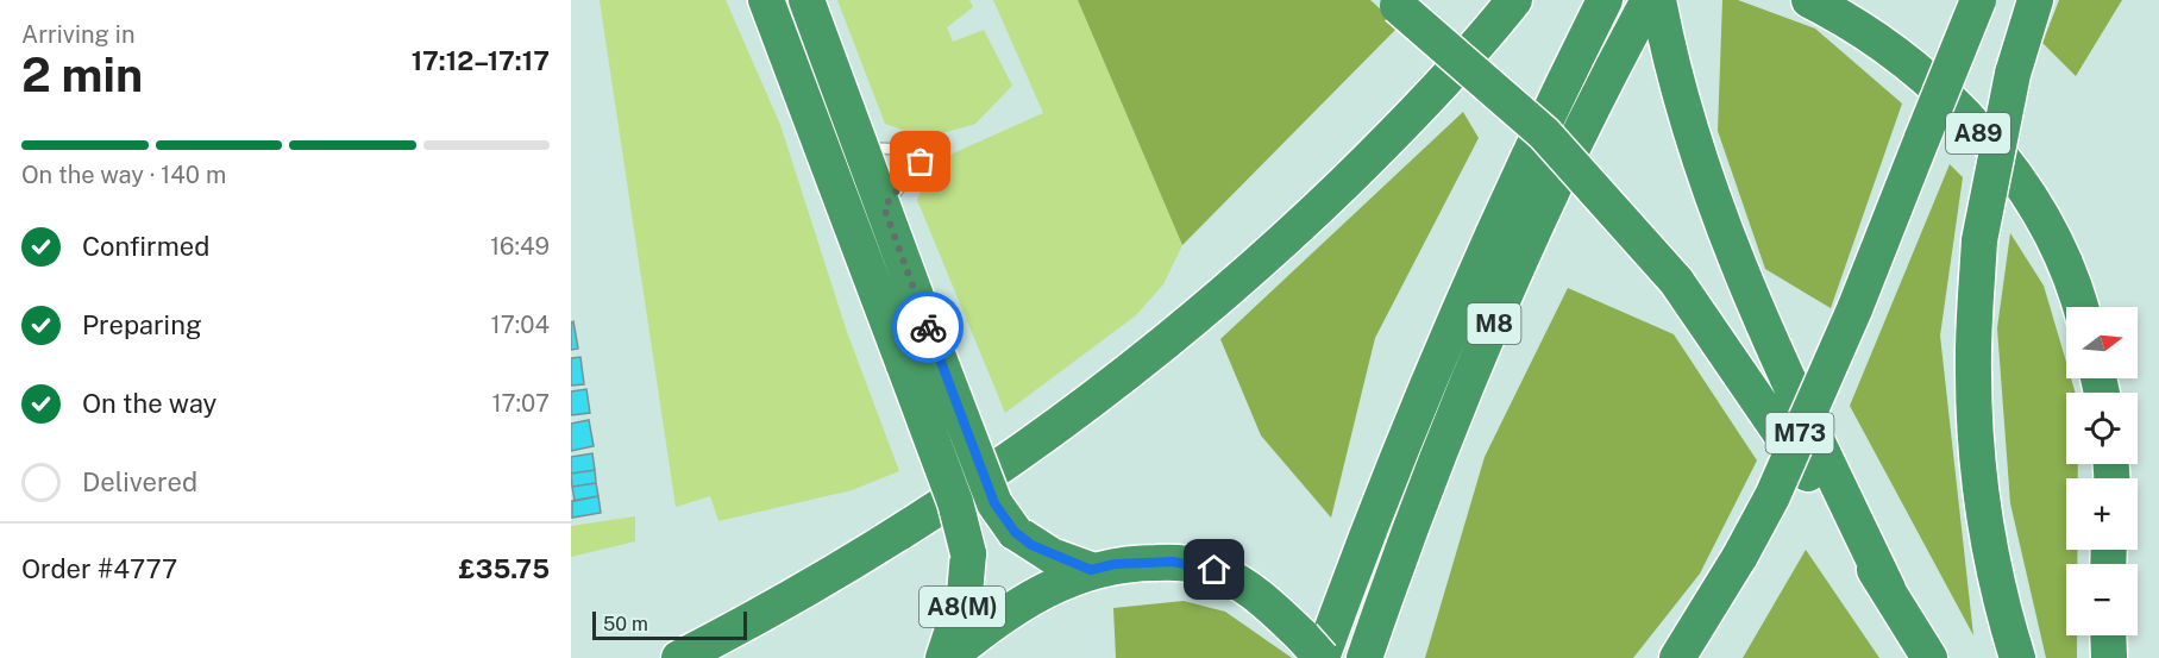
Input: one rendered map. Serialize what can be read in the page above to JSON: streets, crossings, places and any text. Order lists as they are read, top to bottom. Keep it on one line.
{"streets":{"highway":["A89","M8","M73","A8(M)"]},"crossings":[["M8","A8(M)"]],"scale_bar":"50 m","north":"right","page":{"heading":["2 min","Arriving in","17:12–17:17"],"panel":["Order #4777","£35.75"],"bar":"On the way · 140 m","list":[["Confirmed","16:49"],["Preparing","17:04"],["On the way","17:07"],"Delivered"],"map_buttons":["+","−"],"scale":"50 m"}}
